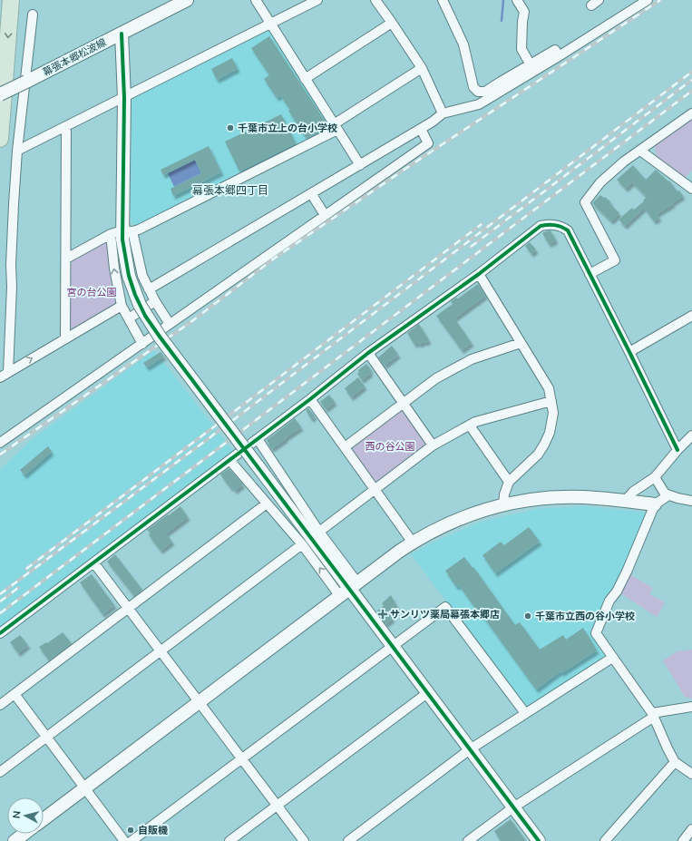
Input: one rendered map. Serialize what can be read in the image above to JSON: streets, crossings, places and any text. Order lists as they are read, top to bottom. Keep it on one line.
{"streets":{"street":["幕張本郷松波線"]},"districts":["幕張本郷四丁目"],"parks":["宮の台公園","西の谷公園"],"places":{"other":["千葉市立上の台小学校","千葉市立西の谷小学校","自販機"],"health":["サンリツ薬局幕張本郷店"]},"north":"left"}
